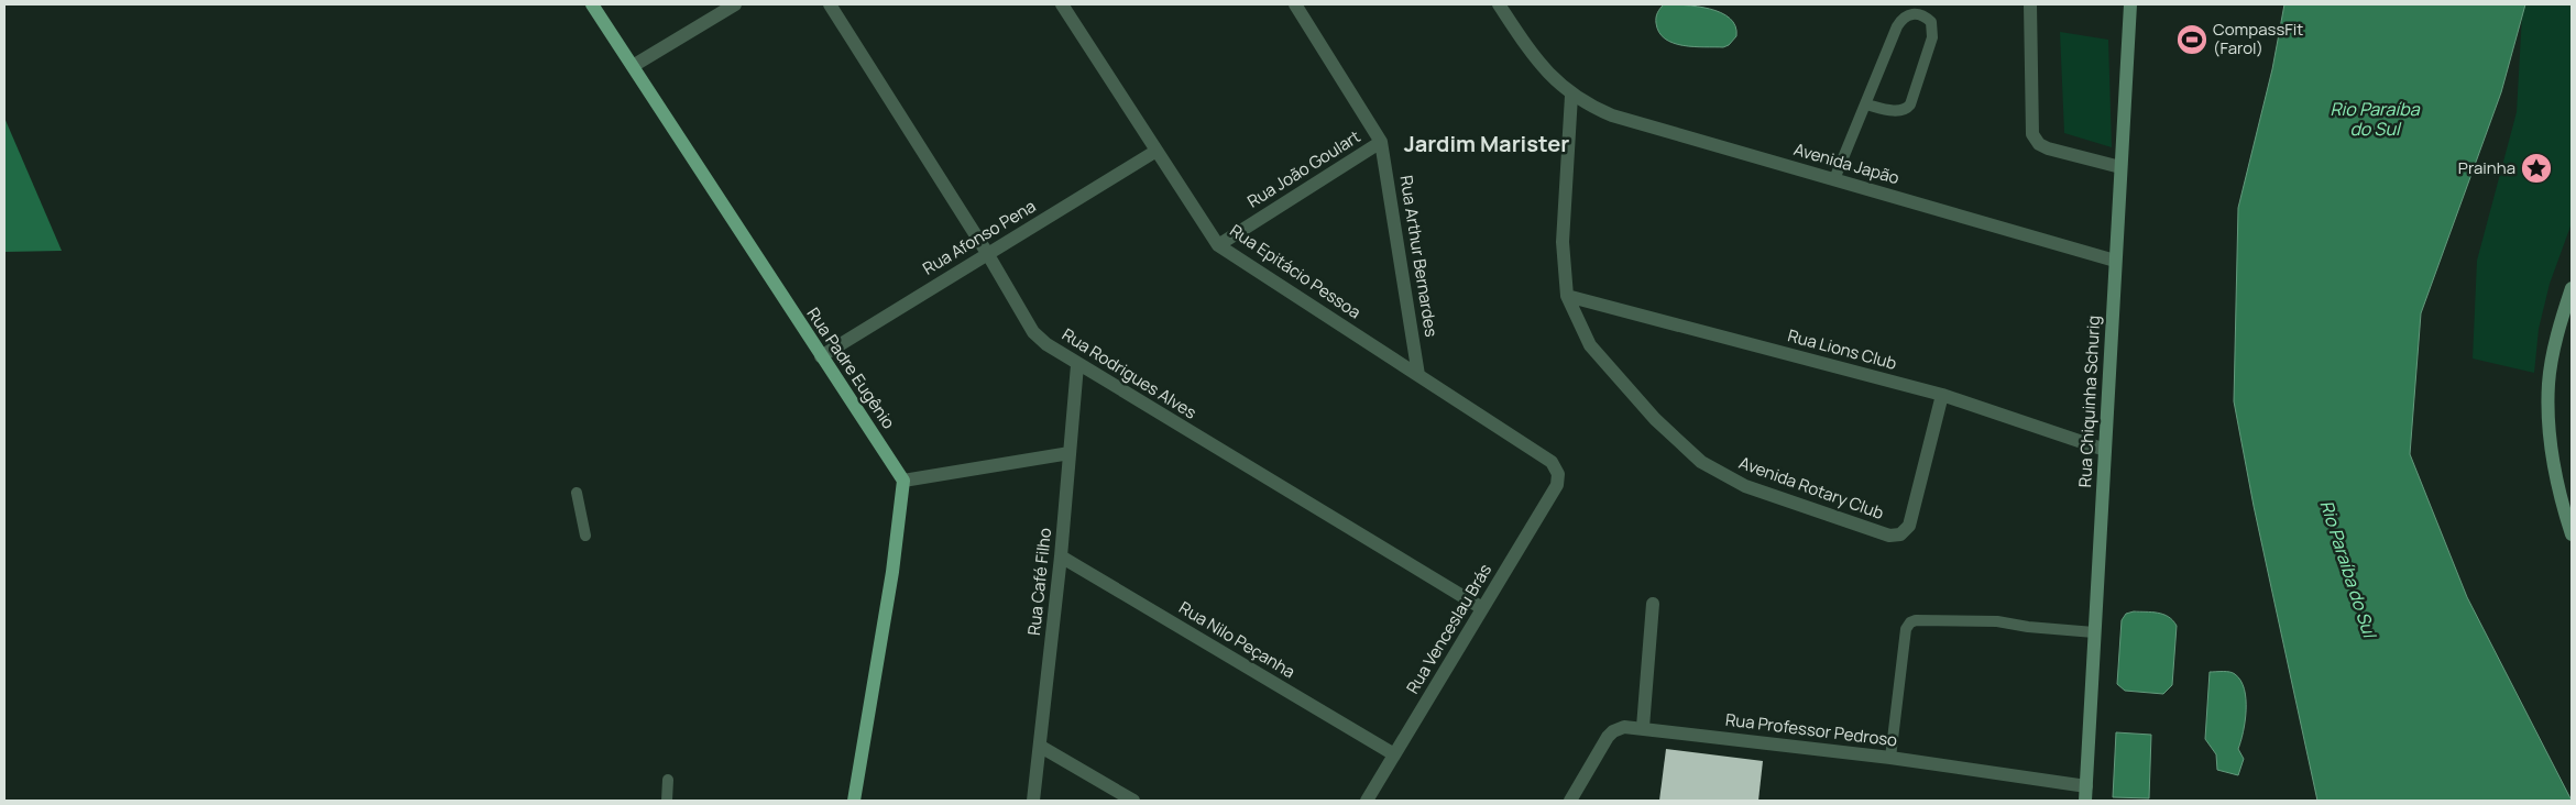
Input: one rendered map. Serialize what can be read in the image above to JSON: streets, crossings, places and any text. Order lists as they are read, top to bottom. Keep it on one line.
{"streets":{"main road":["Rua Padre Eugênio"],"street":["Avenida Japão","Rua João Goulart","Rua Afonso Pena","Rua Arthur Bernardes","Rua Epitácio Pessoa","Rua Lions Club","Rua Rodrigues Alves","Rua Chiquinha Schurig","Avenida Rotary Club","Rua Café Filho","Rua Venceslau Brás","Rua Nilo Peçanha","Rua Professor Pedroso"]},"crossings":[["Avenida Japão","Rua Chiquinha Schurig"],["Avenida Japão","Avenida Rotary Club"],["Rua João Goulart","Rua Arthur Bernardes"],["Rua João Goulart","Rua Epitácio Pessoa"],["Rua Afonso Pena","Rua Epitácio Pessoa"],["Rua Afonso Pena","Rua Padre Eugênio"],["Rua Afonso Pena","Rua Rodrigues Alves"],["Rua Arthur Bernardes","Rua Epitácio Pessoa"],["Rua Epitácio Pessoa","Rua Venceslau Brás"],["Rua Lions Club","Rua Chiquinha Schurig"],["Rua Lions Club","Avenida Rotary Club"],["Rua Rodrigues Alves","Rua Café Filho"],["Rua Rodrigues Alves","Rua Venceslau Brás"],["Rua Chiquinha Schurig","Rua Professor Pedroso"],["Rua Café Filho","Rua Nilo Peçanha"],["Rua Venceslau Brás","Rua Nilo Peçanha"]],"districts":["Jardim Marister"],"water":["Rio Paraíba do Sul"],"places":{"sports":["CompassFit (Farol)"],"place":["Prainha"]}}
